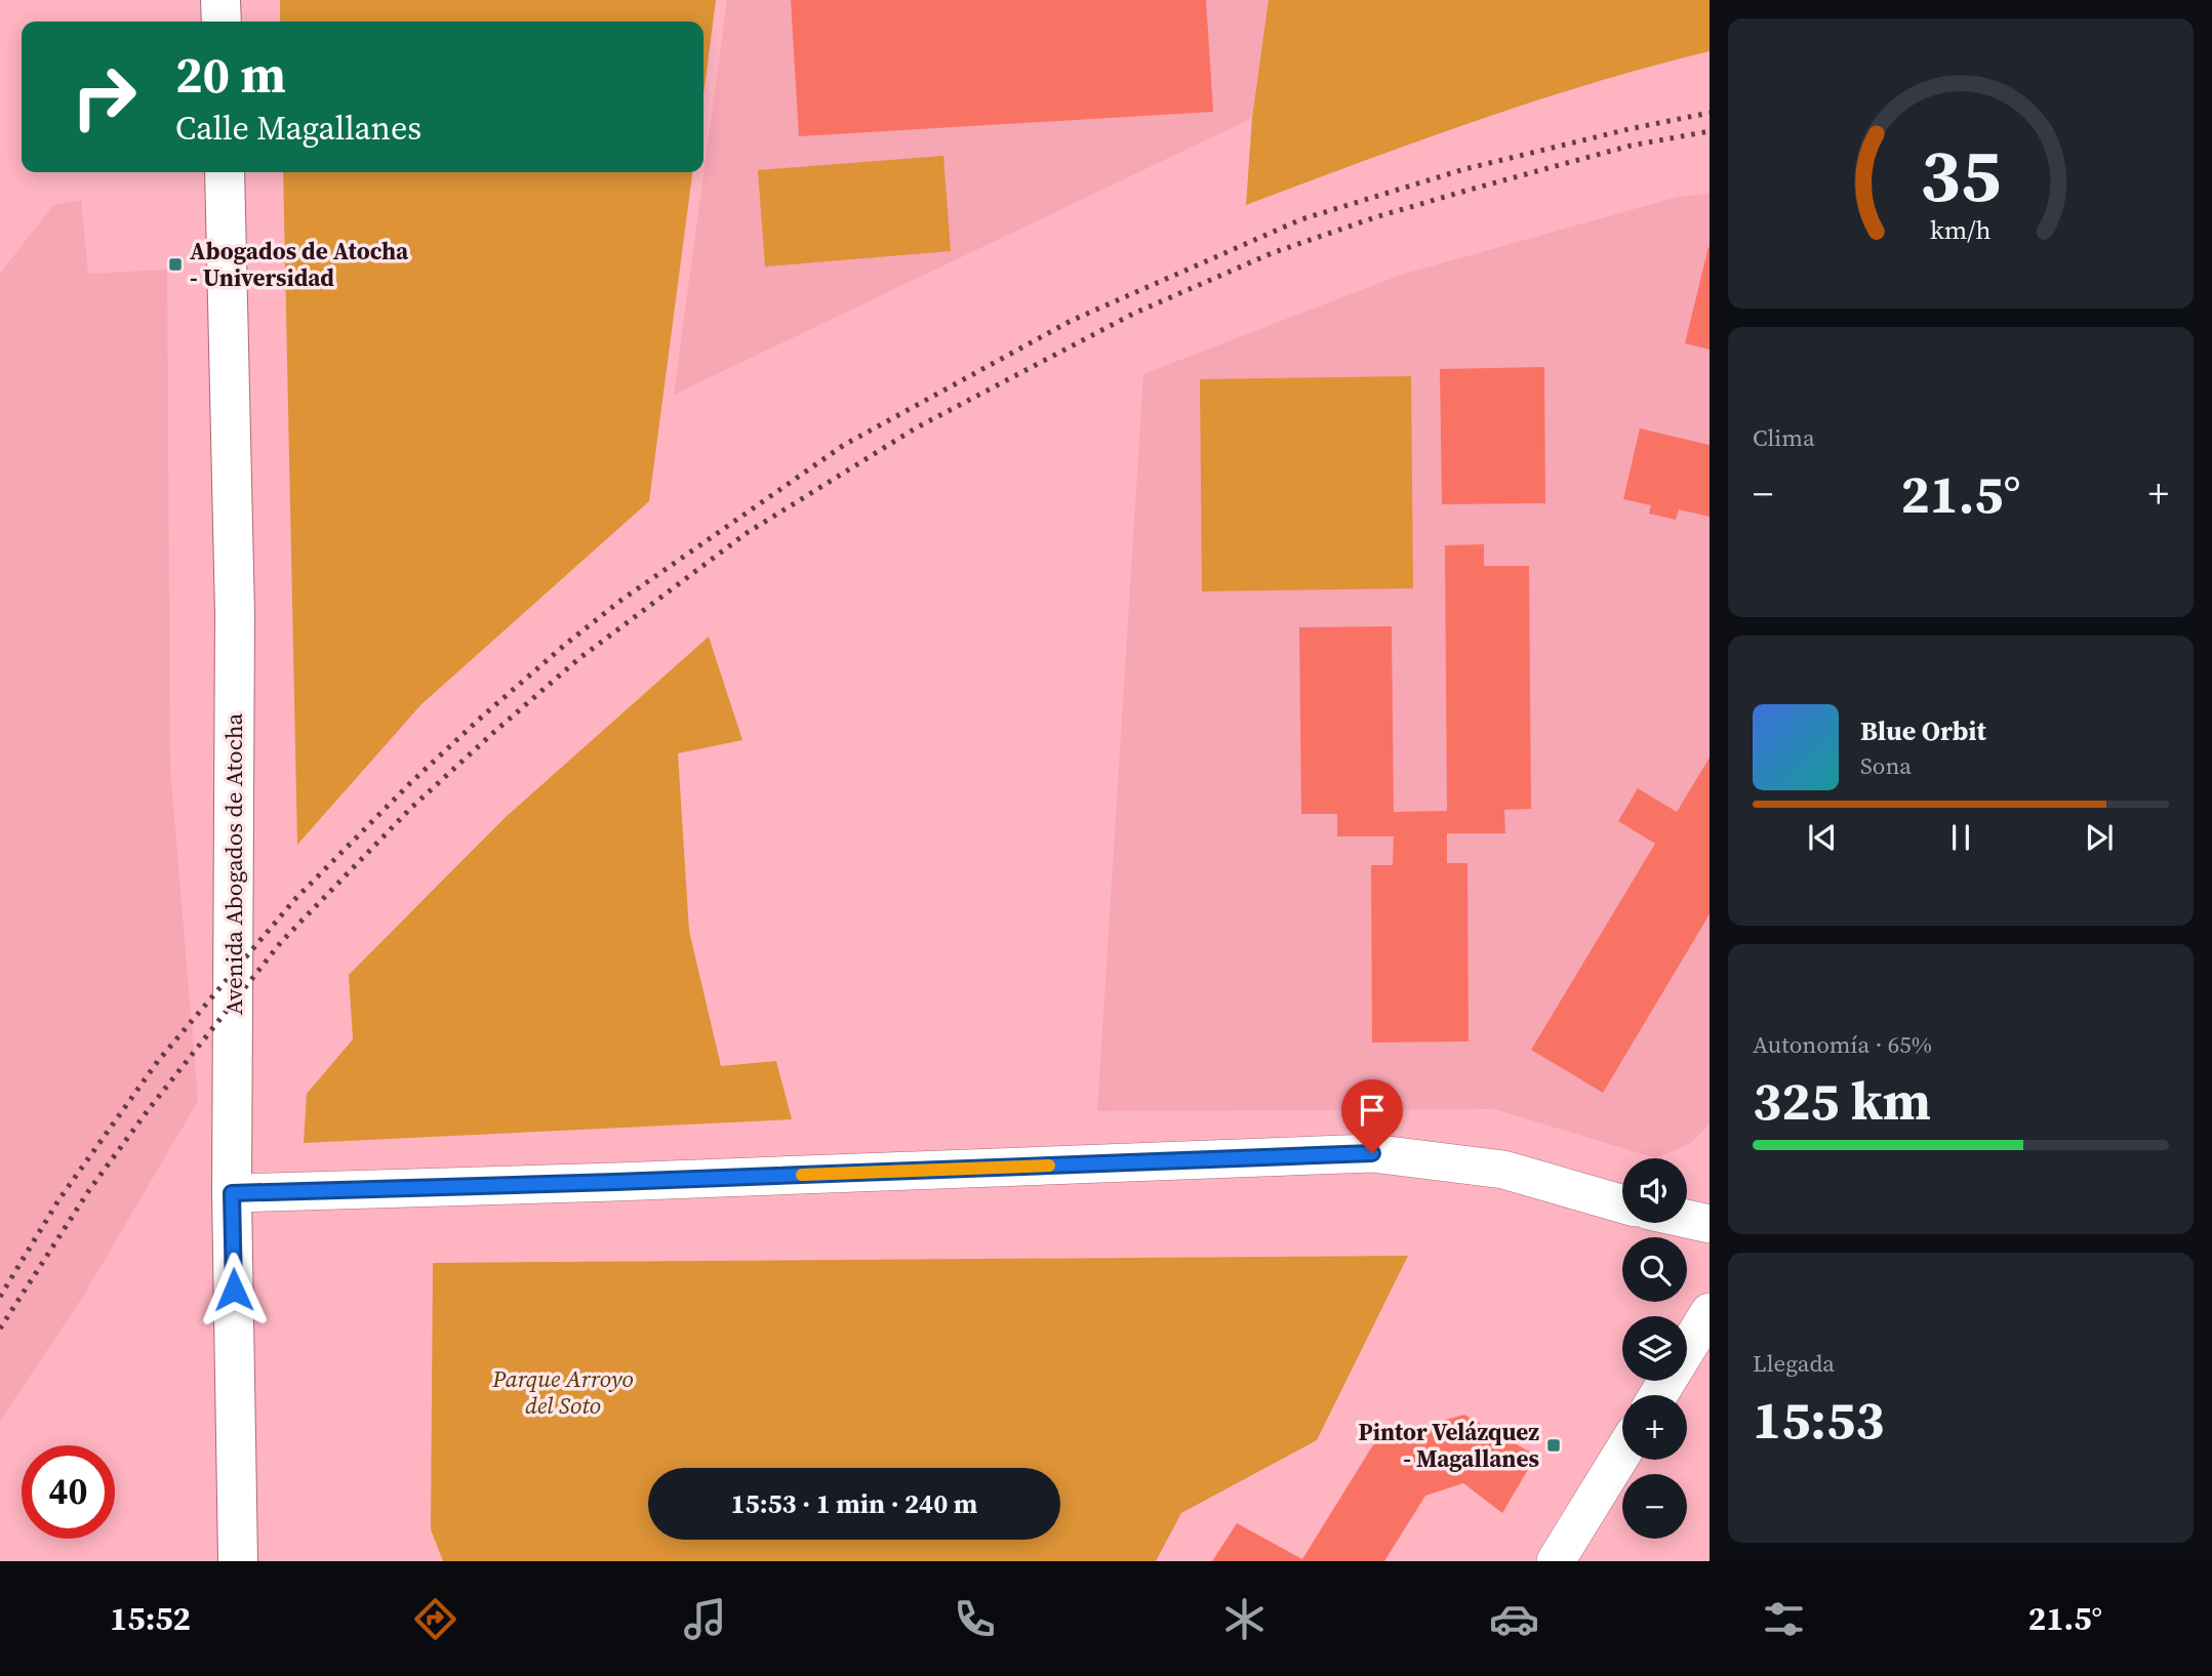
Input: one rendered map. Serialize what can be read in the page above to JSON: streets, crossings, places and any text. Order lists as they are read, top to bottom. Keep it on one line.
{"streets":{"street":["Avenida Abogados de Atocha"]},"parks":["Parque Arroyo del Soto"],"places":{"transit":["Abogados de Atocha - Universidad","Pintor Velázquez - Magallanes"]},"page":{"turn":["20 m","Calle Magallanes"],"tile":["Clima",["Autonomía · 65%","325 km"],["Llegada","15:53"]],"heat":["−","21.5°","+"],"song":["Blue Orbit","Sona"],"map_buttons":["+","−"],"limit":"40","trip":"15:53 · 1 min · 240 m","tabs":["15:52","21.5°"],"gauge":["35","km/h"]}}
